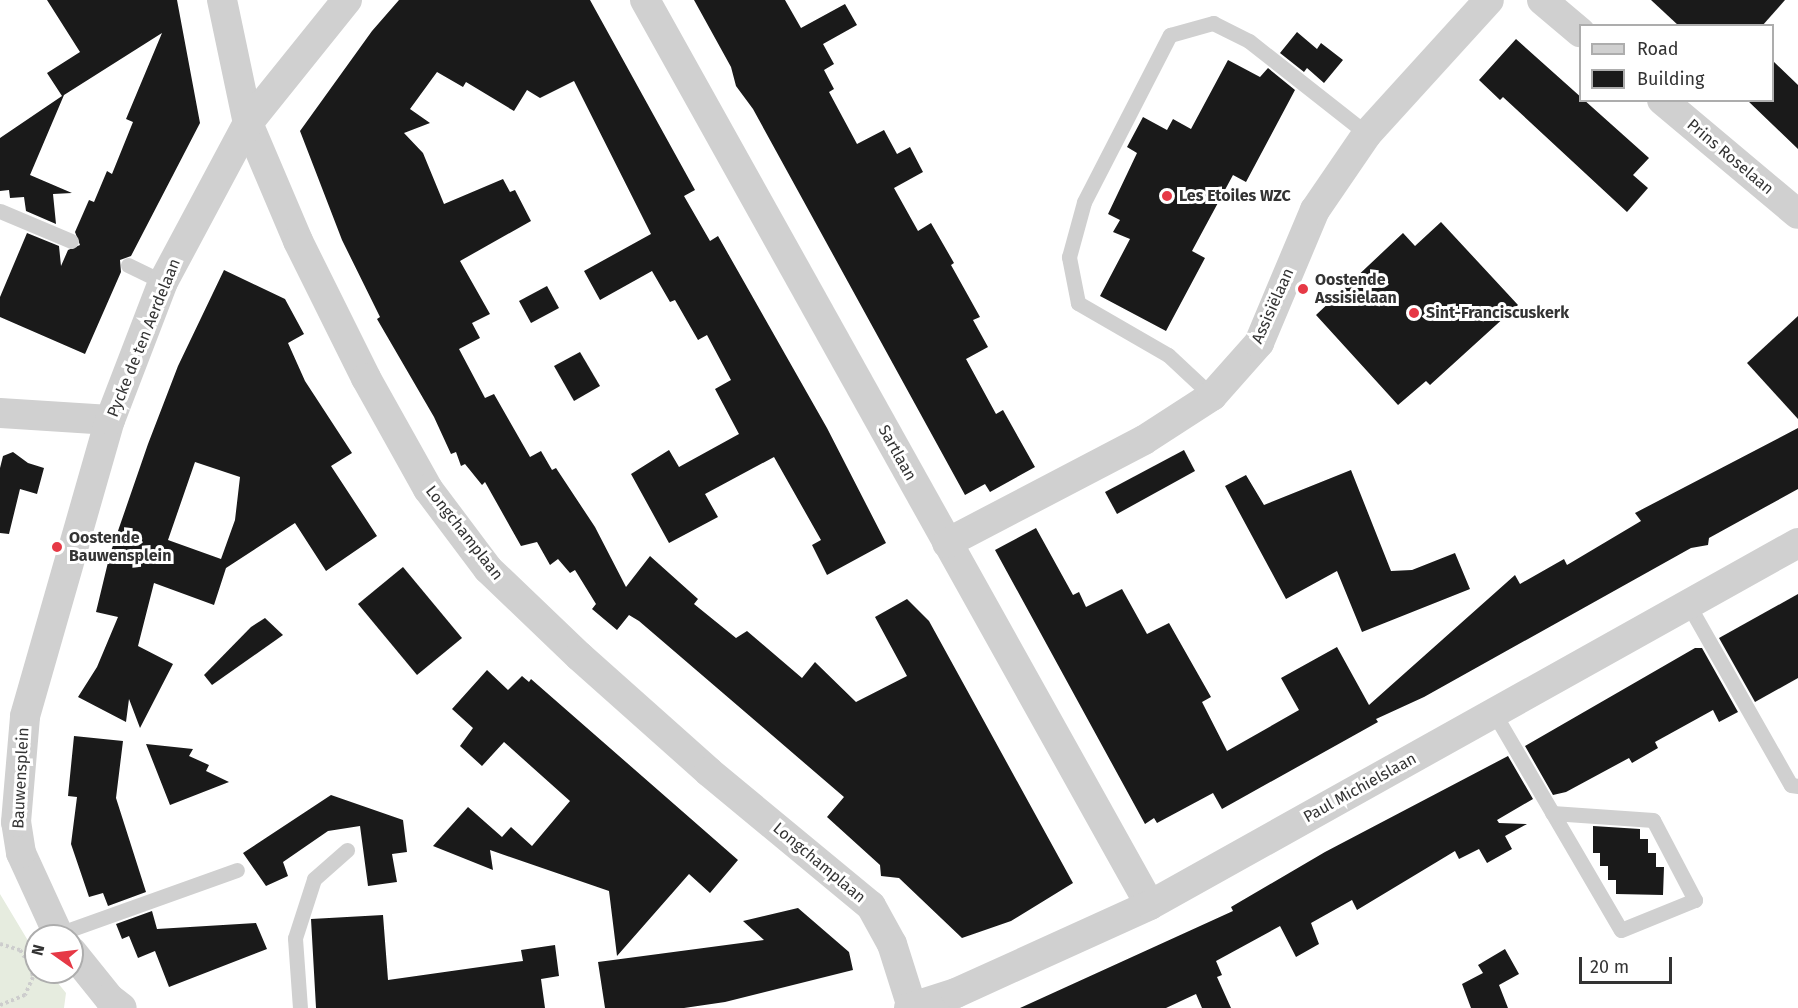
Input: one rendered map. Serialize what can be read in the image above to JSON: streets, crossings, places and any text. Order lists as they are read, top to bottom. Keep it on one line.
{"streets":{"street":["Prins Roselaan","Assisiëlaan","Pycke de ten Aerdelaan","Sartlaan","Longchamplaan","Bauwensplein","Paul Michielslaan"]},"crossings":[["Assisiëlaan","Sartlaan"],["Pycke de ten Aerdelaan","Longchamplaan"],["Pycke de ten Aerdelaan","Bauwensplein"],["Sartlaan","Paul Michielslaan"],["Longchamplaan","Paul Michielslaan"]],"places":["Les Etoiles WZC","Oostende Assisielaan","Sint-Franciscuskerk","Oostende Bauwensplein"],"legend":["Road","Building"],"scale_bar":"20 m","north":"left"}
